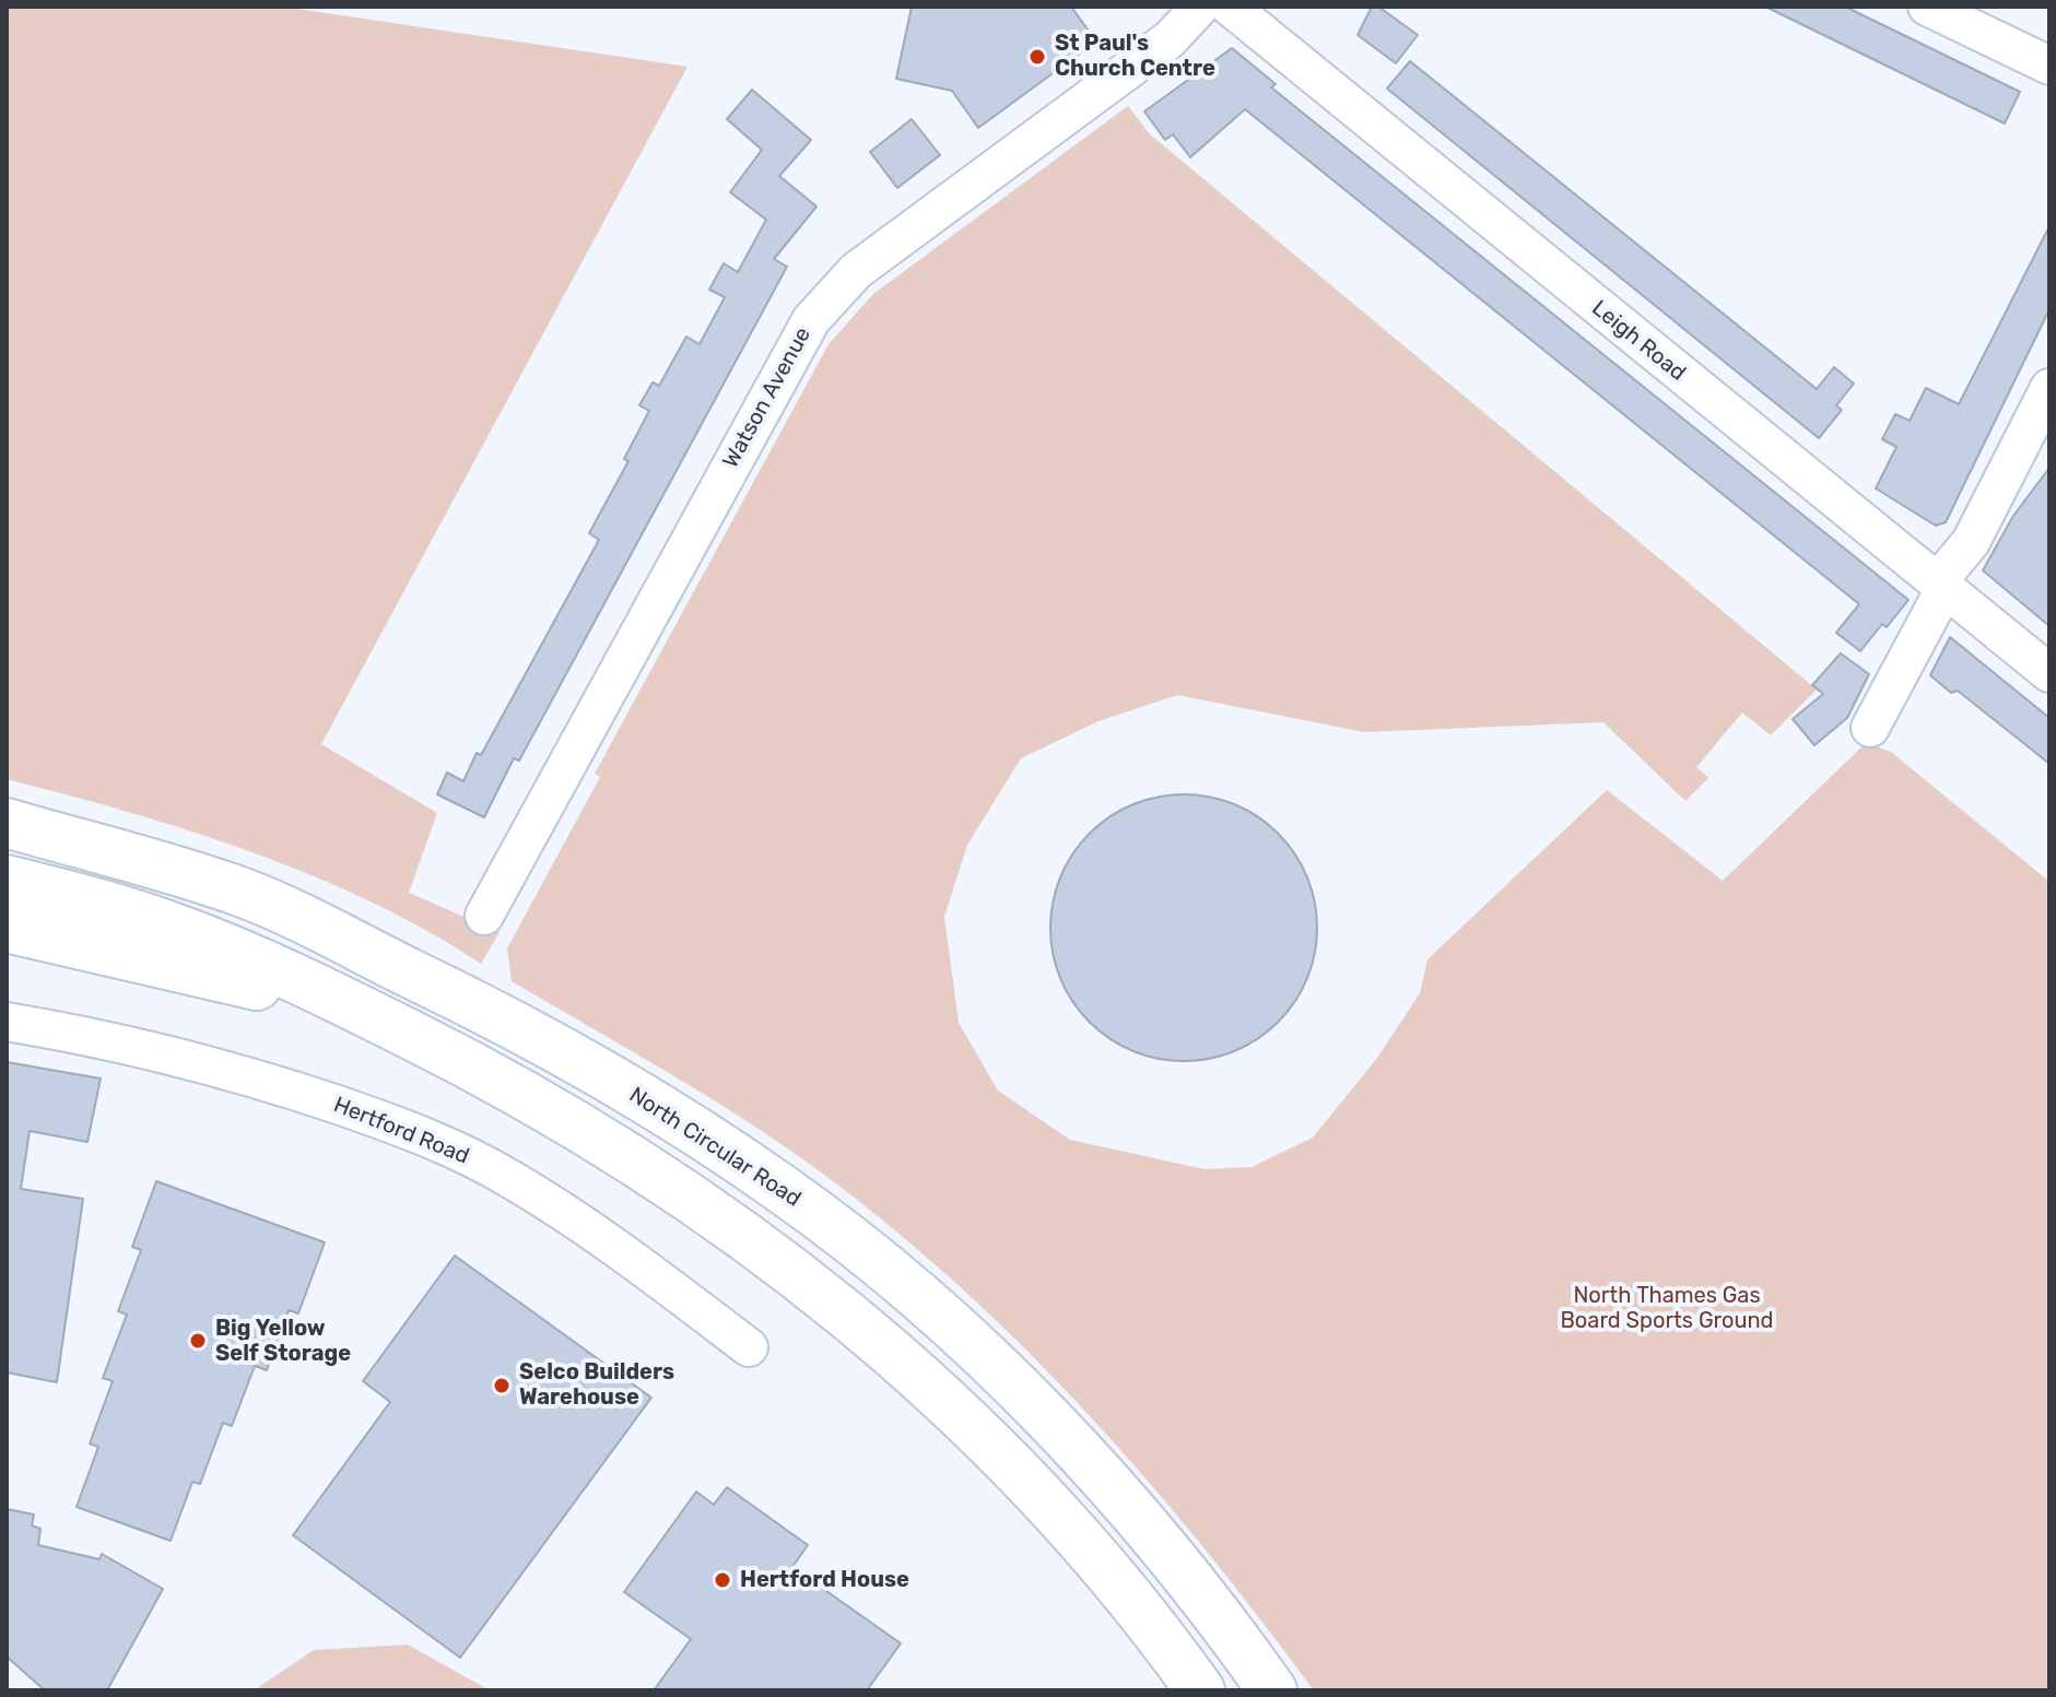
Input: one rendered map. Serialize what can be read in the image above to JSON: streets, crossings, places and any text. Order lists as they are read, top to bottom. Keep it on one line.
{"streets":{"highway":["North Circular Road"],"street":["Leigh Road","Watson Avenue","Hertford Road"]},"parks":["North Thames Gas Board Sports Ground"],"places":["St Paul's Church Centre","Big Yellow Self Storage","Selco Builders Warehouse","Hertford House"]}
